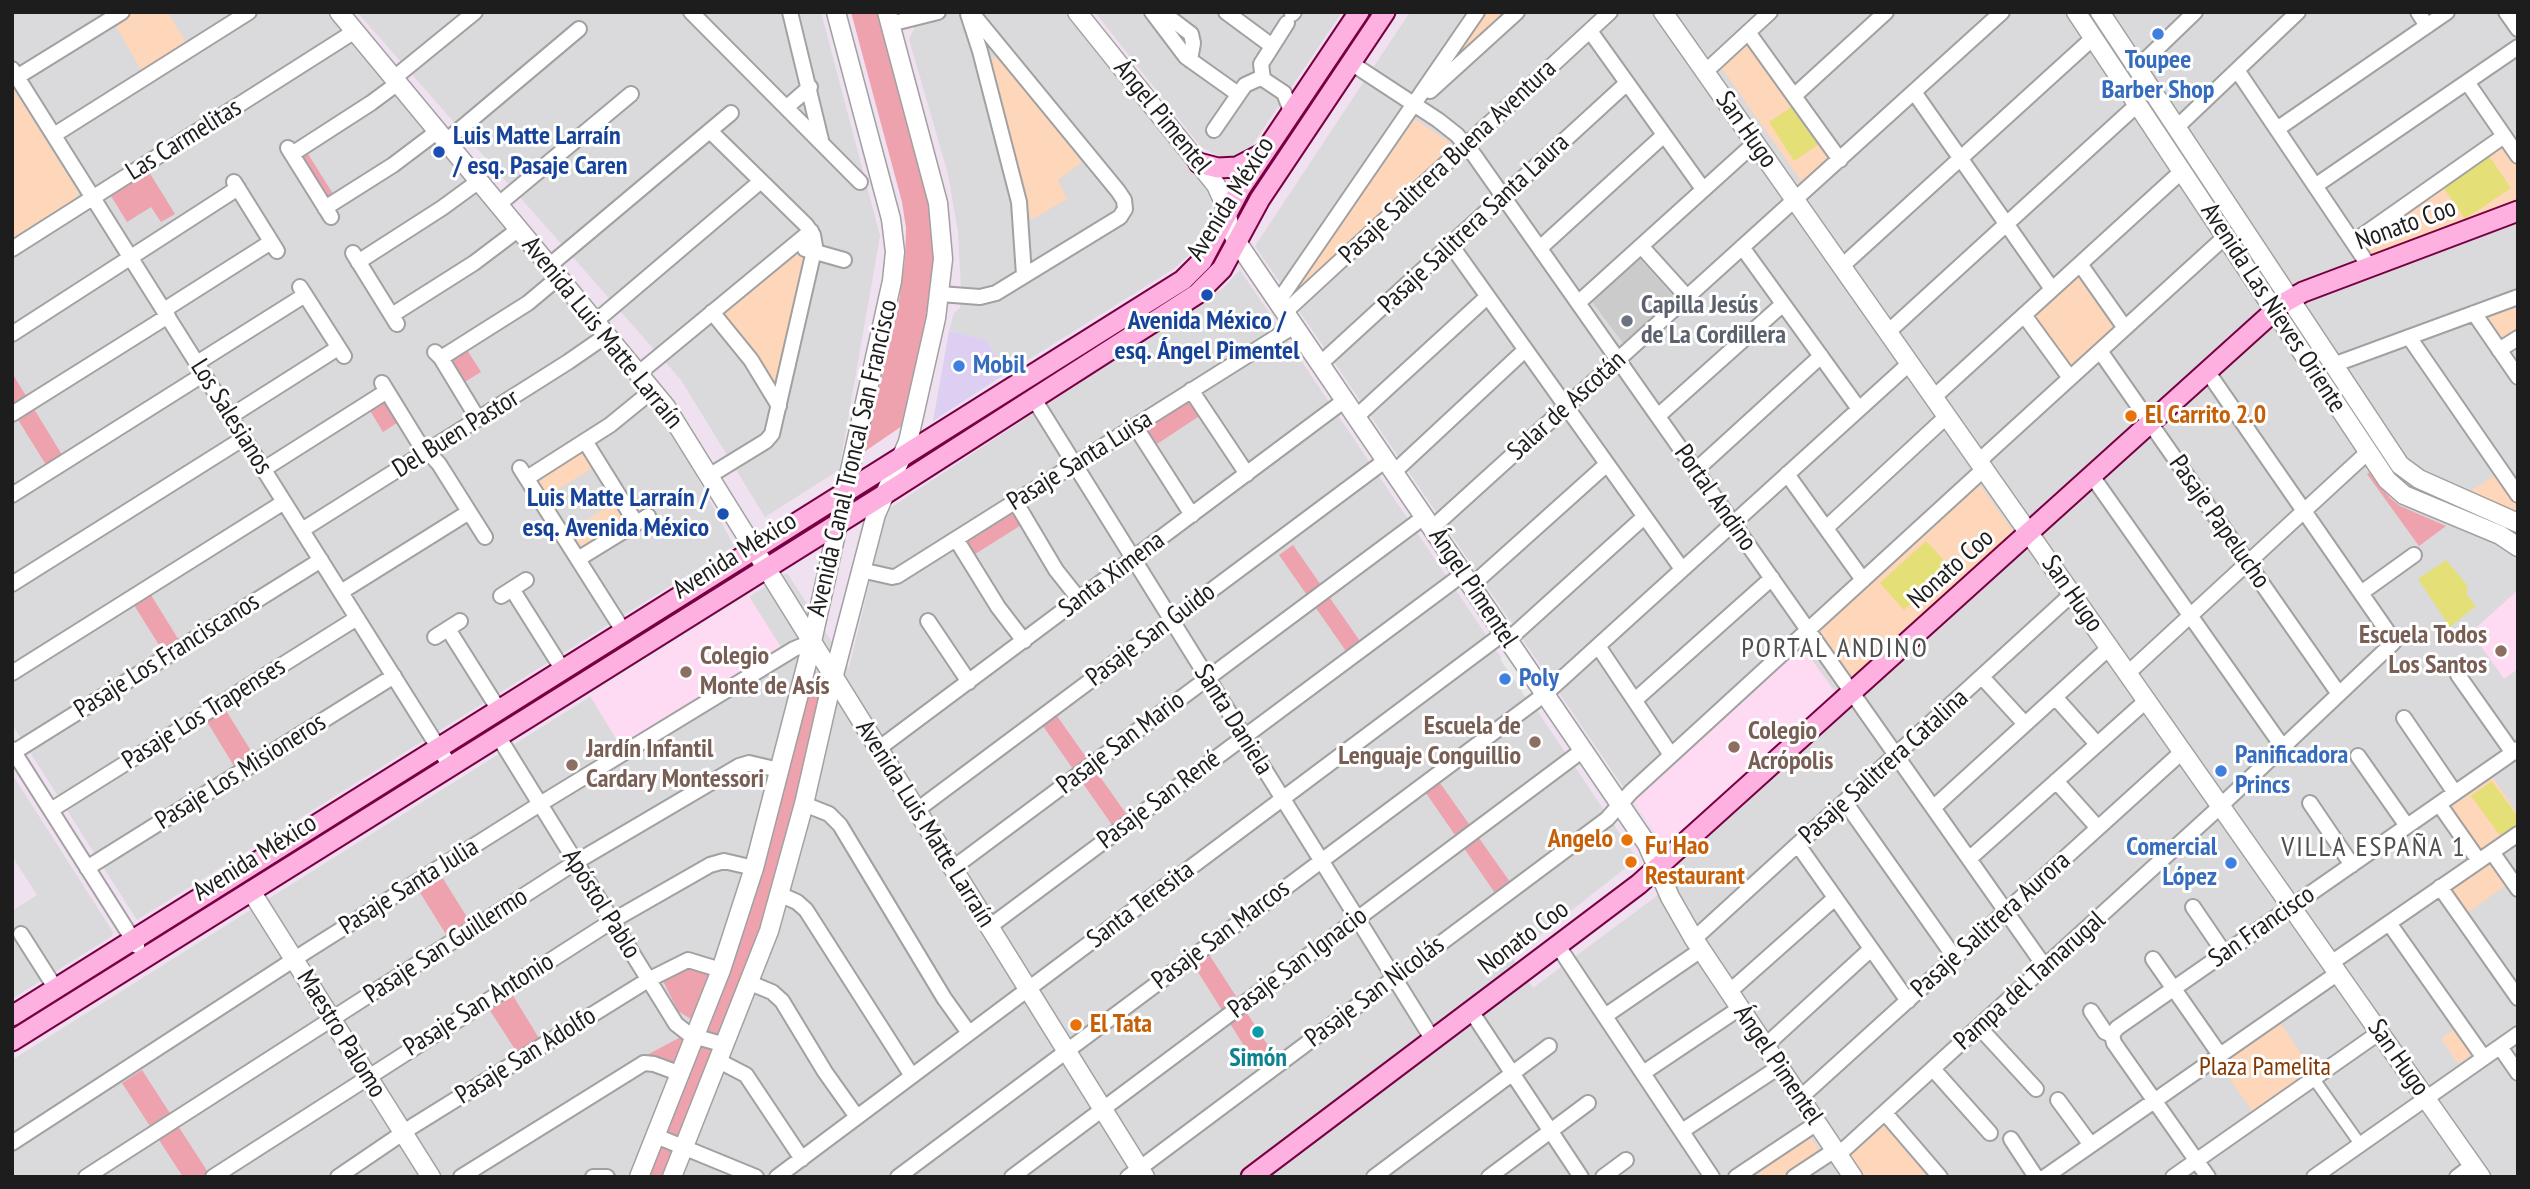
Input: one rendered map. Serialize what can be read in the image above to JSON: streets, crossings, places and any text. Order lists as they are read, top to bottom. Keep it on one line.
{"streets":{"main road":["Avenida México","Nonato Coo"],"street":["Ángel Pimentel","San Hugo","Las Carmelitas","Pasaje Salitrera Buena Aventura","Pasaje Salitrera Santa Laura","Avenida Las Nieves Oriente","Avenida Luis Matte Larraín","Salar de Ascotán","Los Salesianos","Del Buen Pastor","Avenida Canal Troncal San Francisco","Pasaje Santa Luisa","Portal Andino","Pasaje Papelucho","Santa Ximena","Pasaje San Guido","Pasaje Los Franciscanos","Pasaje Los Trapenses","Santa Daniela","Pasaje San Mario","Pasaje Salitrera Catalina","Pasaje Los Misioneros","Pasaje San René","Pasaje Santa Julia","Apóstol Pablo","Santa Teresita","Pasaje Salitrera Aurora","San Francisco","Pasaje San Marcos","Pasaje San Guillermo","Pasaje San Ignacio","Pampa del Tamarugal","Pasaje San Nicolás","Pasaje San Antonio","Maestro Palomo","Pasaje San Adolfo"]},"crossings":[["Ángel Pimentel","Pasaje Salitrera Buena Aventura"],["Ángel Pimentel","Avenida México"],["Ángel Pimentel","Pasaje Salitrera Santa Laura"],["Ángel Pimentel","Nonato Coo"],["Ángel Pimentel","Salar de Ascotán"],["Ángel Pimentel","Pasaje Santa Luisa"],["Ángel Pimentel","Santa Ximena"],["Ángel Pimentel","Pasaje San Guido"],["Ángel Pimentel","Pasaje San Mario"],["Ángel Pimentel","Pasaje Salitrera Catalina"],["Ángel Pimentel","Pasaje San René"],["Ángel Pimentel","Santa Teresita"],["Ángel Pimentel","Pasaje Salitrera Aurora"],["Ángel Pimentel","Pasaje San Marcos"],["Ángel Pimentel","Pasaje San Ignacio"],["Ángel Pimentel","Pampa del Tamarugal"],["Ángel Pimentel","Pasaje San Nicolás"],["San Hugo","Nonato Coo"],["San Hugo","Salar de Ascotán"],["San Hugo","Pasaje Salitrera Catalina"],["San Hugo","Pasaje Salitrera Aurora"],["San Hugo","San Francisco"],["San Hugo","Pasaje San Marcos"],["San Hugo","Pampa del Tamarugal"],["San Hugo","Pasaje San Nicolás"],["Las Carmelitas","Avenida Luis Matte Larraín"],["Las Carmelitas","Los Salesianos"],["Pasaje Salitrera Buena Aventura","Pasaje Santa Luisa"],["Pasaje Salitrera Buena Aventura","Portal Andino"],["Avenida México","Avenida Luis Matte Larraín"],["Avenida México","Los Salesianos"],["Avenida México","Avenida Canal Troncal San Francisco"],["Avenida México","Portal Andino"],["Avenida México","Santa Daniela"],["Avenida México","Apóstol Pablo"],["Avenida México","Maestro Palomo"],["Pasaje Salitrera Santa Laura","Portal Andino"],["Nonato Coo","Avenida Las Nieves Oriente"],["Nonato Coo","Portal Andino"],["Nonato Coo","Pasaje Papelucho"],["Nonato Coo","Santa Daniela"],["Avenida Las Nieves Oriente","Pasaje San Nicolás"],["Avenida Luis Matte Larraín","Del Buen Pastor"],["Avenida Luis Matte Larraín","Avenida Canal Troncal San Francisco"],["Avenida Luis Matte Larraín","Santa Ximena"],["Avenida Luis Matte Larraín","Pasaje San Guido"],["Avenida Luis Matte Larraín","Pasaje San Mario"],["Avenida Luis Matte Larraín","Pasaje San René"],["Avenida Luis Matte Larraín","Pasaje Santa Julia"],["Avenida Luis Matte Larraín","Santa Teresita"],["Avenida Luis Matte Larraín","Pasaje San Marcos"],["Avenida Luis Matte Larraín","Pasaje San Ignacio"],["Avenida Luis Matte Larraín","Pasaje San Nicolás"],["Salar de Ascotán","Portal Andino"],["Salar de Ascotán","Pasaje San Mario"],["Los Salesianos","Del Buen Pastor"],["Los Salesianos","Pasaje Los Franciscanos"],["Los Salesianos","Pasaje Los Trapenses"],["Los Salesianos","Pasaje Los Misioneros"],["Avenida Canal Troncal San Francisco","Pasaje Santa Luisa"],["Avenida Canal Troncal San Francisco","Pasaje Santa Julia"],["Avenida Canal Troncal San Francisco","Apóstol Pablo"],["Avenida Canal Troncal San Francisco","Pasaje San Guillermo"],["Avenida Canal Troncal San Francisco","Pasaje San Antonio"],["Avenida Canal Troncal San Francisco","Pasaje San Adolfo"],["Pasaje Santa Luisa","Santa Daniela"],["Portal Andino","Pasaje Salitrera Catalina"],["Portal Andino","Pasaje Salitrera Aurora"],["Portal Andino","Pasaje San Marcos"],["Portal Andino","Pampa del Tamarugal"],["Portal Andino","Pasaje San Nicolás"],["Pasaje Papelucho","Pampa del Tamarugal"],["Pasaje Papelucho","Pasaje San Nicolás"],["Santa Ximena","Santa Daniela"],["Pasaje San Guido","Santa Daniela"],["Santa Daniela","Pasaje San Mario"],["Santa Daniela","Pasaje San René"],["Santa Daniela","Santa Teresita"],["Santa Daniela","Pasaje San Marcos"],["Santa Daniela","Pasaje San Ignacio"],["Santa Daniela","Pasaje San Nicolás"],["Pasaje Santa Julia","Apóstol Pablo"],["Pasaje Santa Julia","Maestro Palomo"],["Apóstol Pablo","Santa Teresita"],["Apóstol Pablo","Pasaje San Guillermo"],["Apóstol Pablo","Pasaje San Antonio"],["Apóstol Pablo","Pasaje San Adolfo"],["Pasaje San Guillermo","Maestro Palomo"],["Pasaje San Antonio","Maestro Palomo"],["Maestro Palomo","Pasaje San Adolfo"]],"districts":["PORTAL ANDINO","VILLA ESPAÑA 1"],"parks":["Plaza Pamelita"],"places":["Toupee Barber Shop","Luis Matte Larraín / esq. Pasaje Caren","Avenida México / esq. Ángel Pimentel","Capilla Jesús de La Cordillera","Mobil","El Carrito 2.0","Luis Matte Larraín / esq. Avenida México","Escuela Todos Los Santos","Colegio Monte de Asís","Poly","Escuela de Lenguaje Conguillio","Colegio Acrópolis","Jardín Infantil Cardary Montessori","Panificadora Princs","Angelo","Fu Hao Restaurant","Comercial López","El Tata","Simón"]}
